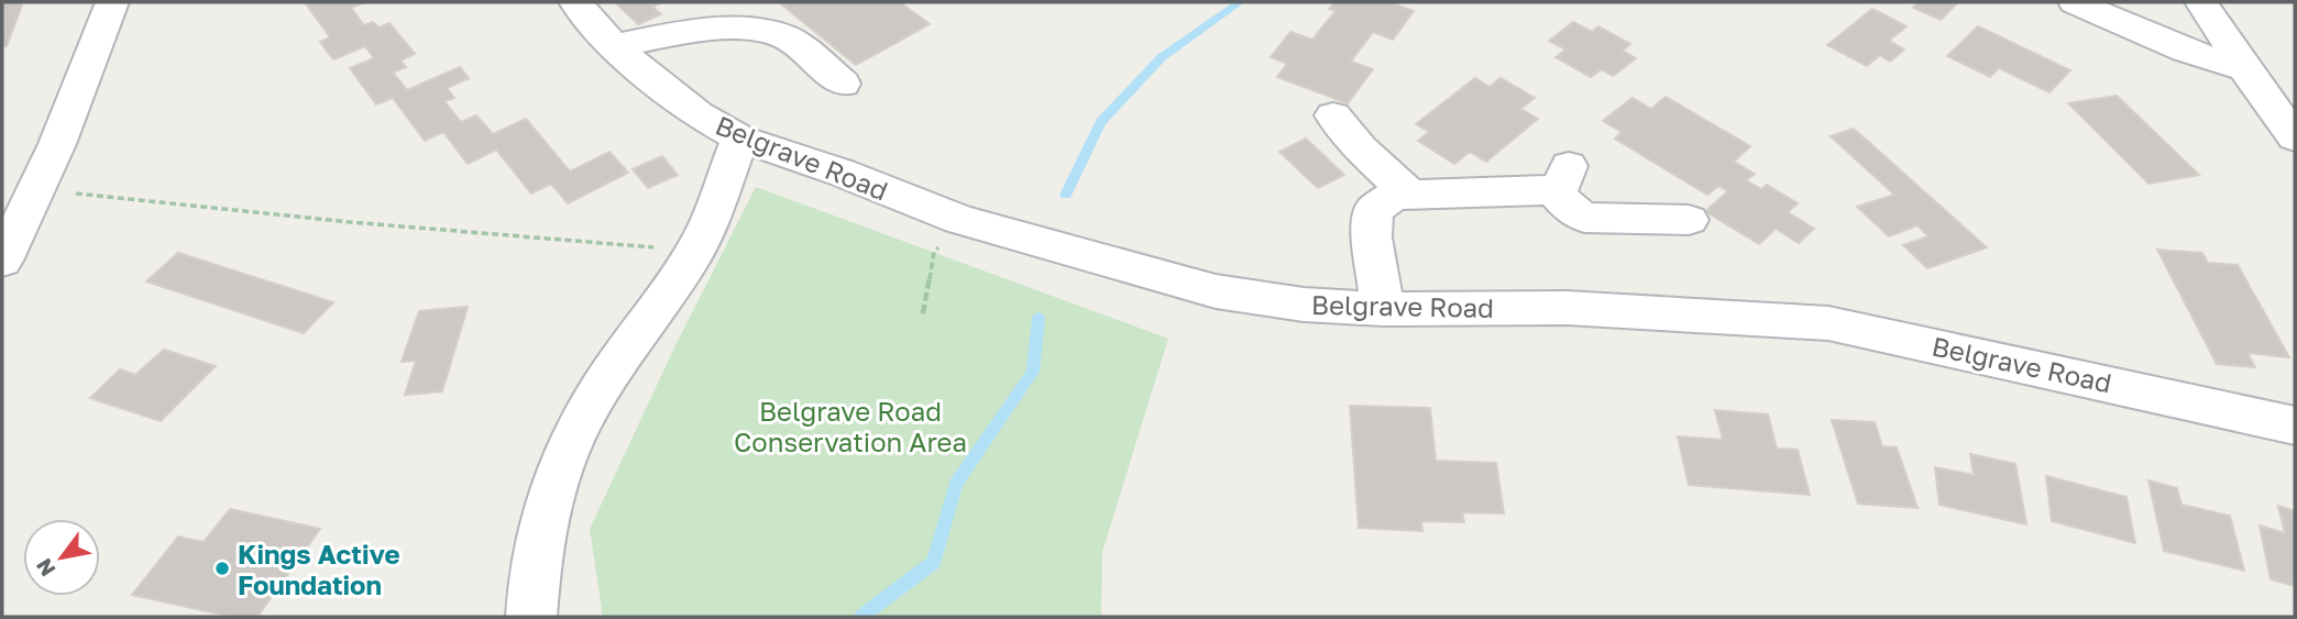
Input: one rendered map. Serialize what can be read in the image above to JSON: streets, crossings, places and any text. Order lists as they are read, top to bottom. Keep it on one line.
{"streets":{"street":["Belgrave Road"]},"parks":["Belgrave Road Conservation Area"],"places":["Kings Active Foundation"],"north":"bottom left"}
